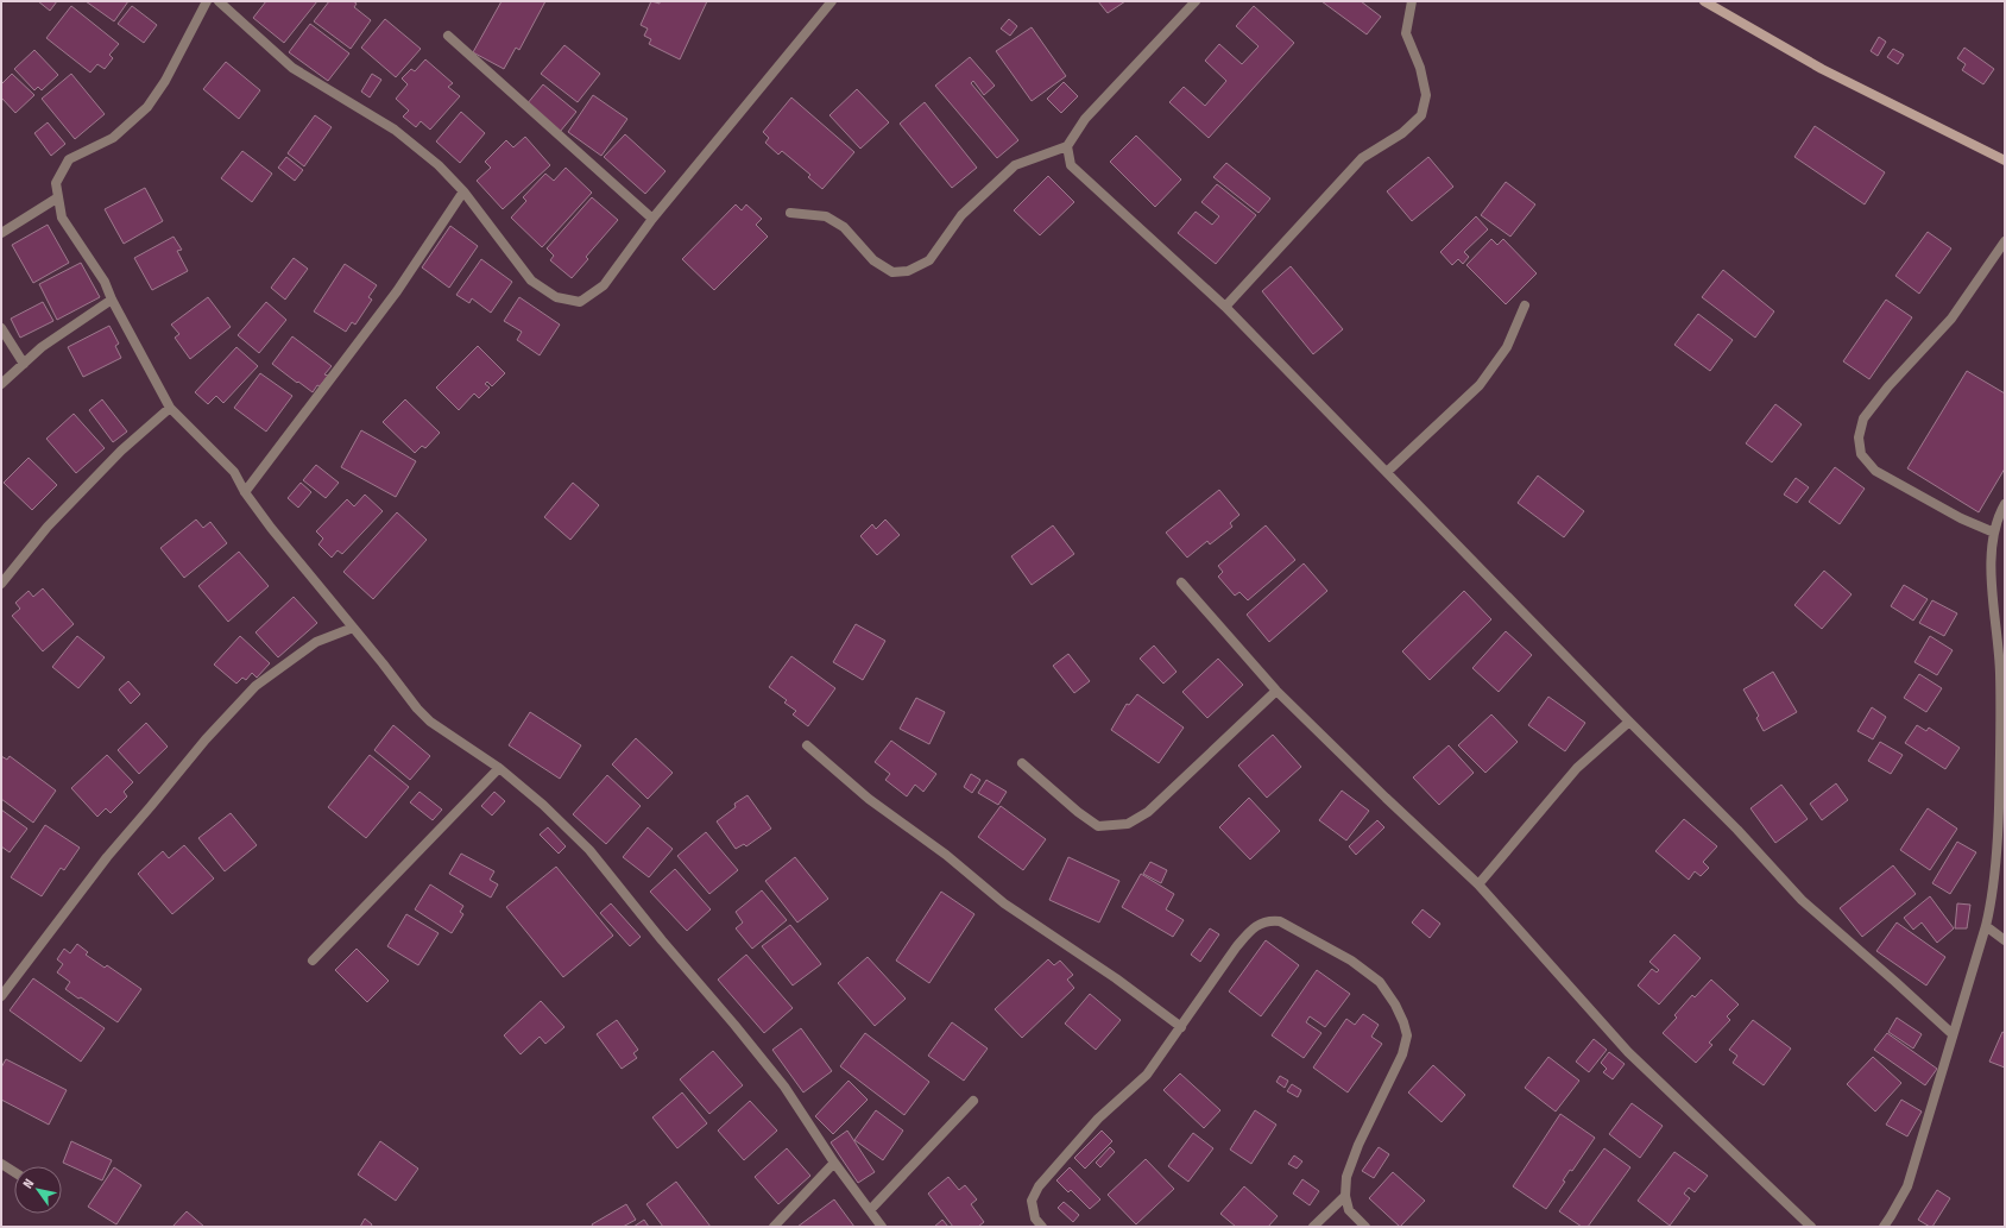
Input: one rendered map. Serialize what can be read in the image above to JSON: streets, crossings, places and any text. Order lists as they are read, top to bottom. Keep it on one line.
{"north":"top left"}
